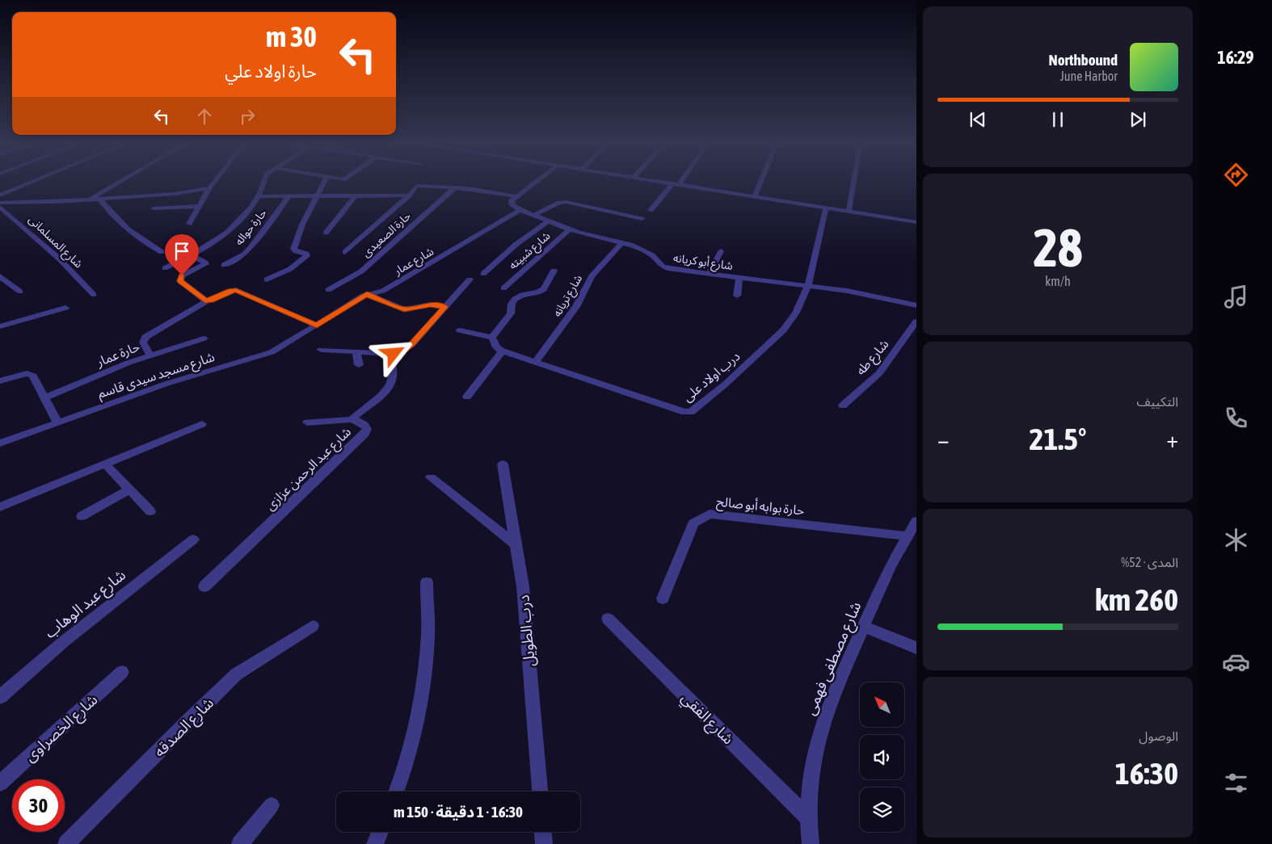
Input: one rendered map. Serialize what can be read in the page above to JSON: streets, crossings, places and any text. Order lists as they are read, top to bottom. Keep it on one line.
{"streets":{"street":["حارة حواله","حارة الصعيدى","شارع المسلمانى","شارع شبيته","شارع عمار","شارع أبو كريانه","شارع تريانه","حارة عمار","شارع طه","شارع مسجد سيدى قاسم","درب اولاد على","شارع عبد الرحمن عزازى","حارة بوابه أبو صالح","شارع عبد الوهاب","درب الطويل","شارع مصطفى فهمى","شارع الفقي","شارع الصدقه","شارع الخصراوى"]},"crossings":[["شارع شبيته","شارع أبو كريانه"],["شارع عمار","شارع أبو كريانه"],["شارع عمار","شارع مسجد سيدى قاسم"],["شارع أبو كريانه","شارع تريانه"],["شارع أبو كريانه","درب اولاد على"],["شارع تريانه","درب اولاد على"],["حارة بوابه أبو صالح","شارع مصطفى فهمى"],["شارع مصطفى فهمى","شارع الفقي"]],"north":"top left","page":{"tabs":"16:29","turn":["30 m","حارة اولاد علي"],"song":["Northbound","June Harbor"],"tile":[["28","km/h"],"التكييف",["المدى · 52%","260 km"],["الوصول","16:30"]],"heat":["−","21.5°","+"],"limit":"30","trip":"16:30 · 1 دقيقة · 150 m"}}
